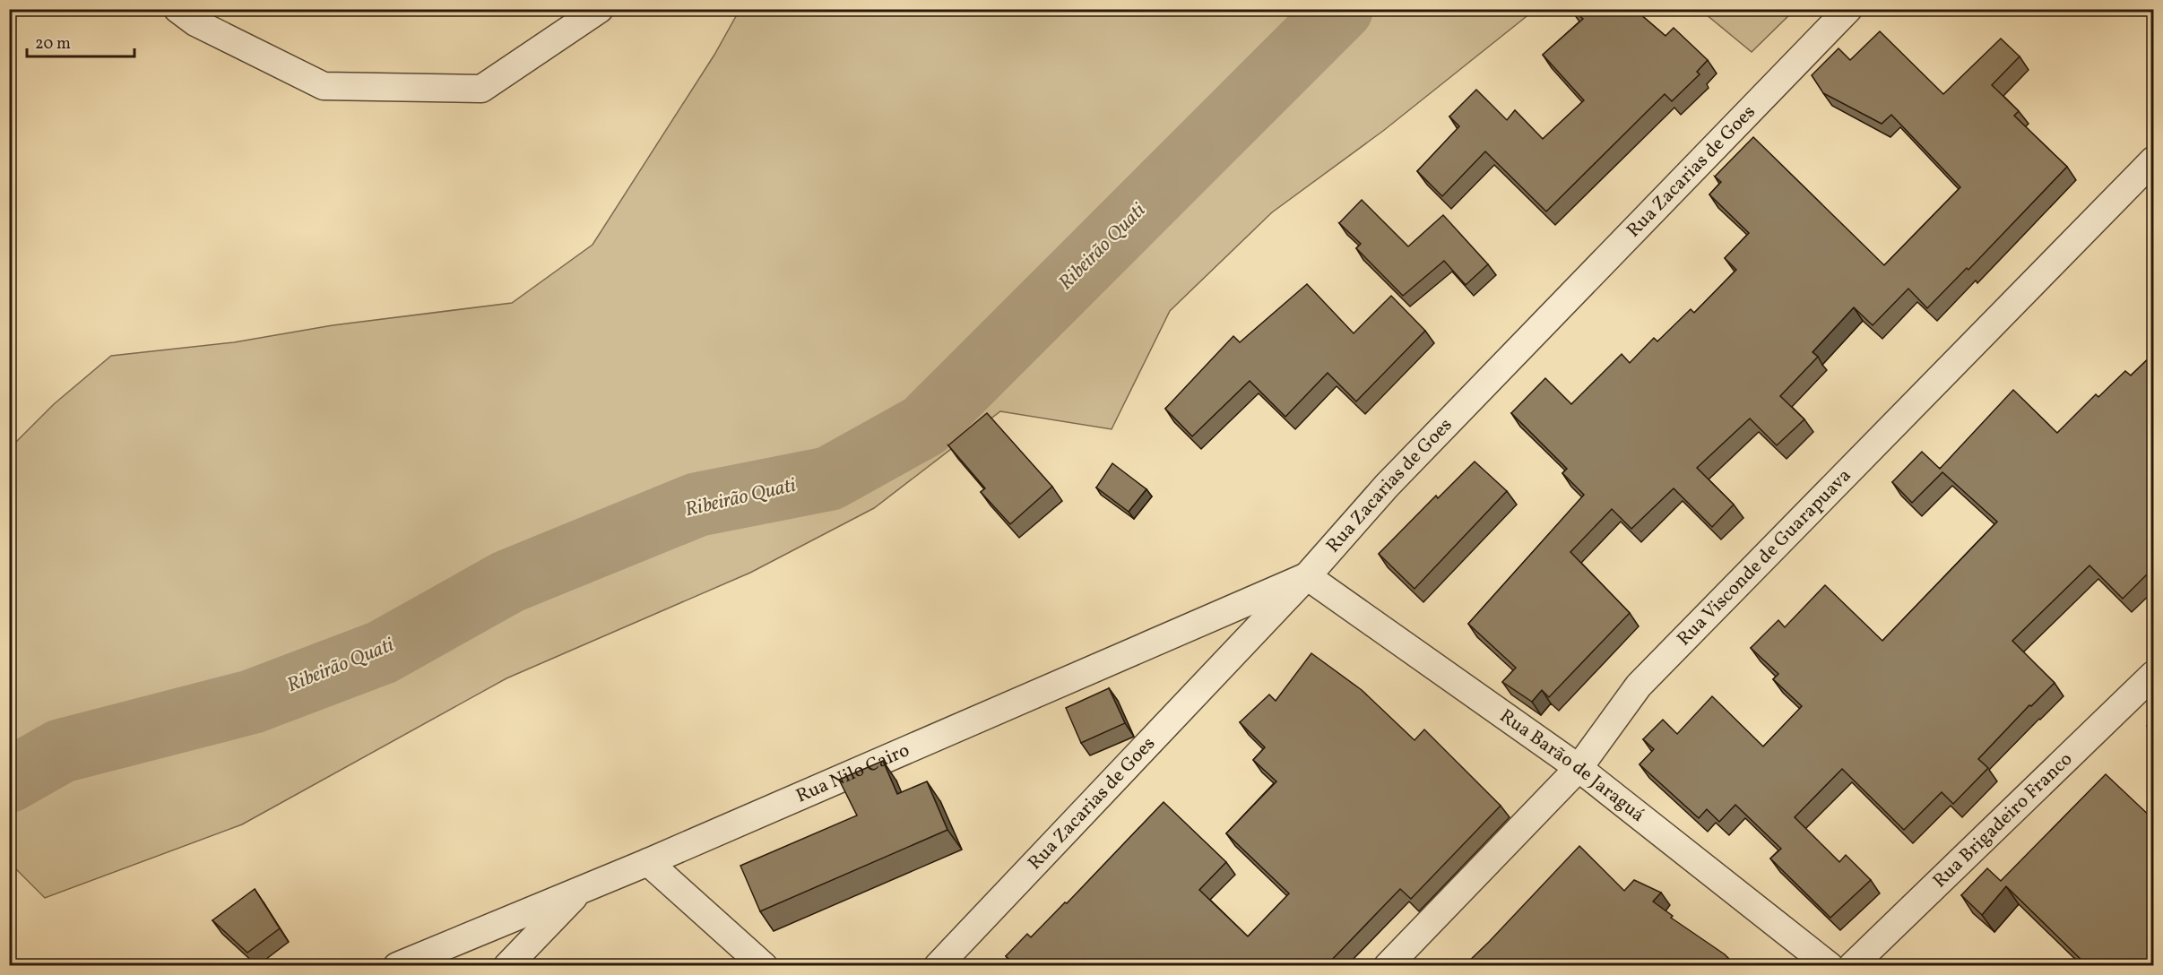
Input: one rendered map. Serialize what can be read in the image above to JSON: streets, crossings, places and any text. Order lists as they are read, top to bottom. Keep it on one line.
{"streets":{"street":["Rua Zacarias de Goes","Rua Visconde de Guarapuava","Rua Barão de Jaraguá","Rua Nilo Cairo","Rua Brigadeiro Franco"]},"crossings":[["Rua Zacarias de Goes","Rua Barão de Jaraguá"],["Rua Zacarias de Goes","Rua Nilo Cairo"],["Rua Visconde de Guarapuava","Rua Barão de Jaraguá"],["Rua Barão de Jaraguá","Rua Nilo Cairo"]],"water":["Ribeirão Quati"],"scale_bar":"20 m"}
